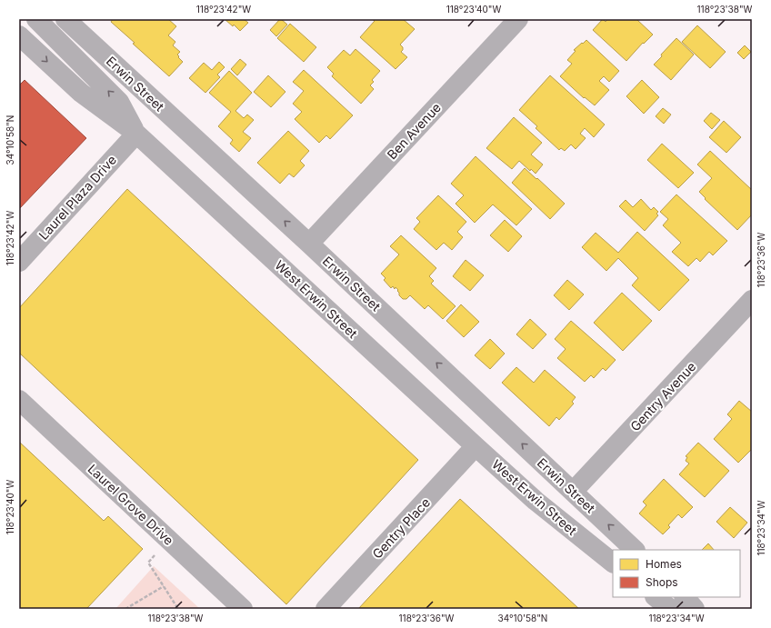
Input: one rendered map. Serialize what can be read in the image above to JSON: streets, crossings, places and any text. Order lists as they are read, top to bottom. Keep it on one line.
{"streets":{"street":["Erwin Street","Ben Avenue","Laurel Plaza Drive","West Erwin Street","Gentry Avenue","Laurel Grove Drive","Gentry Place"]},"crossings":[["Erwin Street","Ben Avenue"],["Erwin Street","Gentry Avenue"],["Laurel Plaza Drive","West Erwin Street"],["West Erwin Street","Gentry Place"]],"one_way":["Erwin Street"],"legend":["Homes","Shops"],"coordinates":["118°23'42\"W","118°23'40\"W","118°23'38\"W","34°10'58\"N","118°23'36\"W","118°23'34\"W"]}
